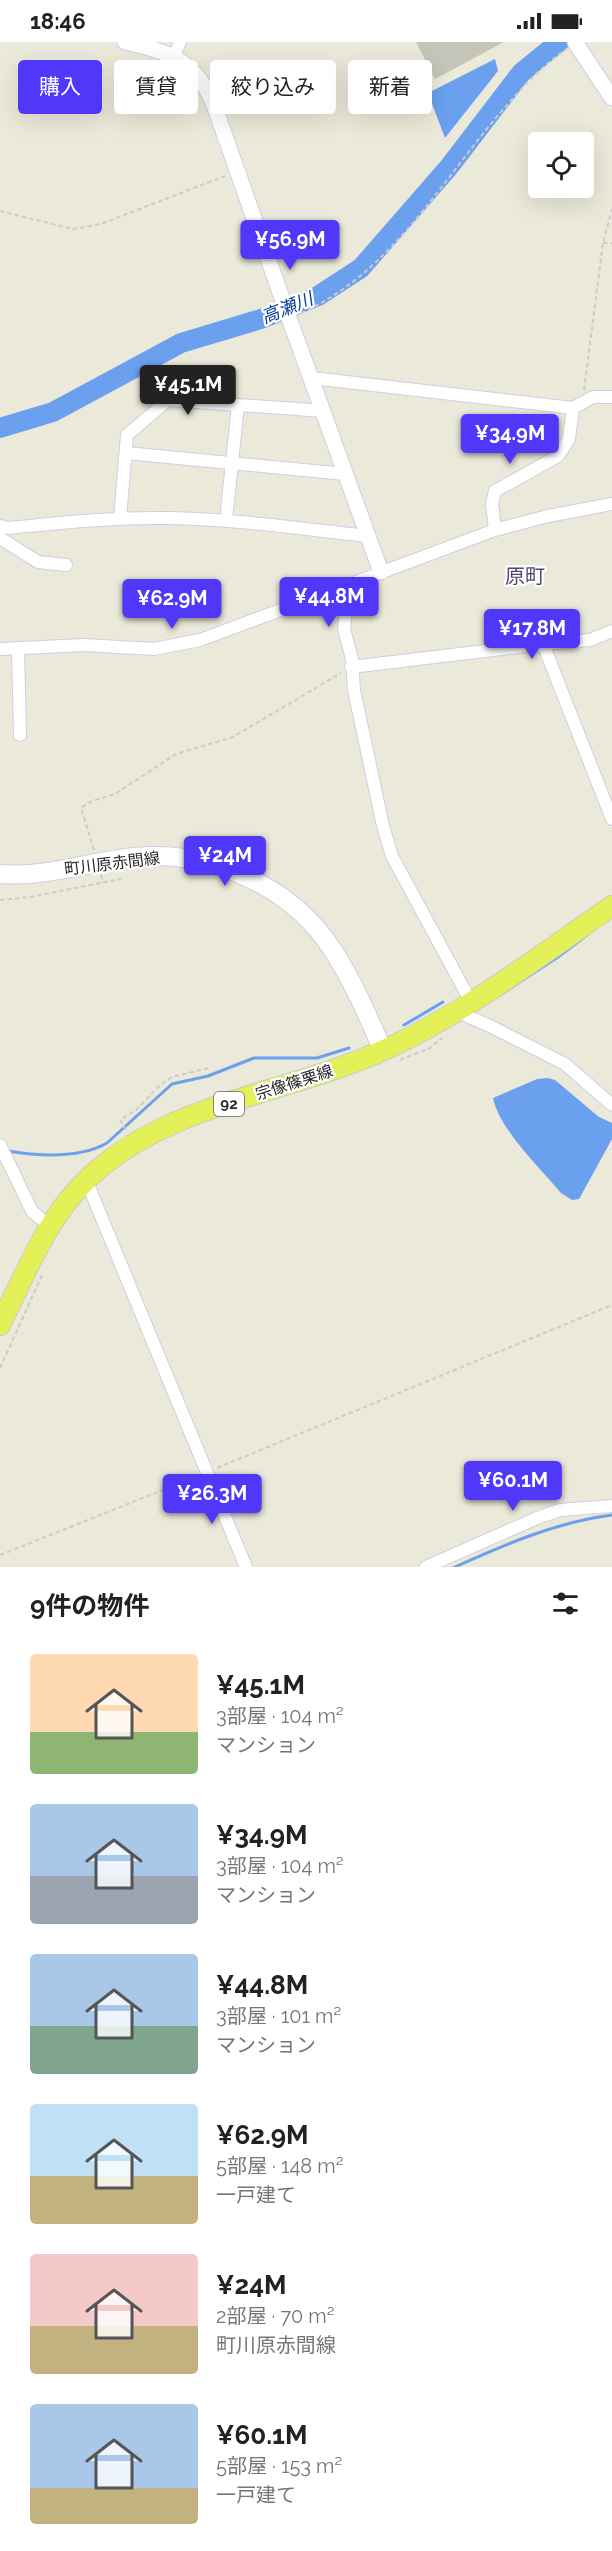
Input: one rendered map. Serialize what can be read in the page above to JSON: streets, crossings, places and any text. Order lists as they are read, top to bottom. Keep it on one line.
{"streets":{"main road":["町川原赤間線","宗像篠栗線","92"]},"crossings":[["町川原赤間線","宗像篠栗線"]],"districts":["原町"],"water":["高瀬川"],"page":{"status":"18:46","chip":["購入","賃貸","絞り込み","新着"],"price":["¥56.9M","¥45.1M","¥34.9M","¥44.8M","¥62.9M","¥17.8M","¥24M","¥60.1M","¥26.3M"],"heading":"9件の物件","list":[{"name":"¥45.1M","note":"3部屋 · 104 m² · マンション"},{"name":"¥34.9M","note":"3部屋 · 104 m² · マンション"},{"name":"¥44.8M","note":"3部屋 · 101 m² · マンション"},{"name":"¥62.9M","note":"5部屋 · 148 m² · 一戸建て"},{"name":"¥24M","note":"2部屋 · 70 m² · 町川原赤間線"},{"name":"¥60.1M","note":"5部屋 · 153 m² · 一戸建て"}]}}
